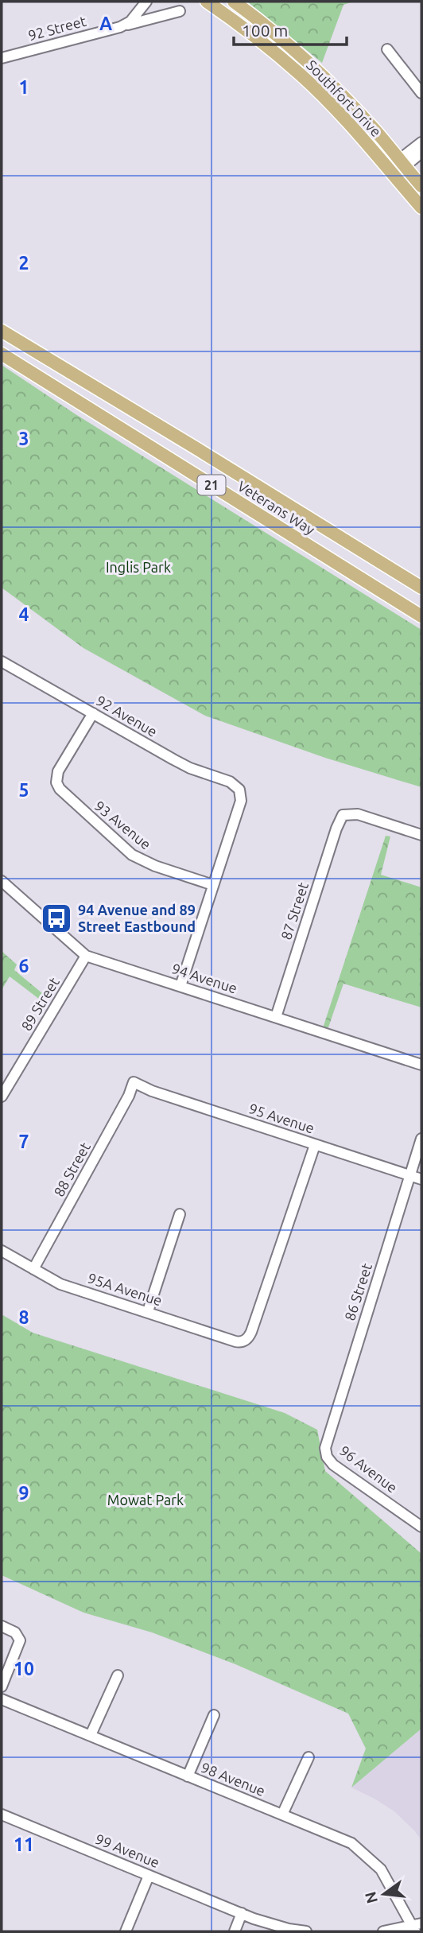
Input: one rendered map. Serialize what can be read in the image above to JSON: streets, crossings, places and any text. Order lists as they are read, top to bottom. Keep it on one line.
{"streets":{"main road":["Southfort Drive","21","Veterans Way"],"street":["92 Street","92 Avenue","93 Avenue","87 Street","94 Avenue","89 Street","95 Avenue","88 Street","95A Avenue","86 Street","96 Avenue","98 Avenue","99 Avenue"]},"crossings":[["92 Avenue","93 Avenue"],["87 Street","94 Avenue"],["94 Avenue","89 Street"],["95 Avenue","88 Street"],["95 Avenue","95A Avenue"],["95 Avenue","86 Street"],["88 Street","95A Avenue"],["86 Street","96 Avenue"]],"parks":["Inglis Park","Mowat Park"],"places":{"bus stop":["94 Avenue and 89 Street Eastbound"]},"scale_bar":"100 m","north":"left","grid":{"columns":["A"],"rows":["1","2","3","4","5","6","7","8","9","10","11"]}}
